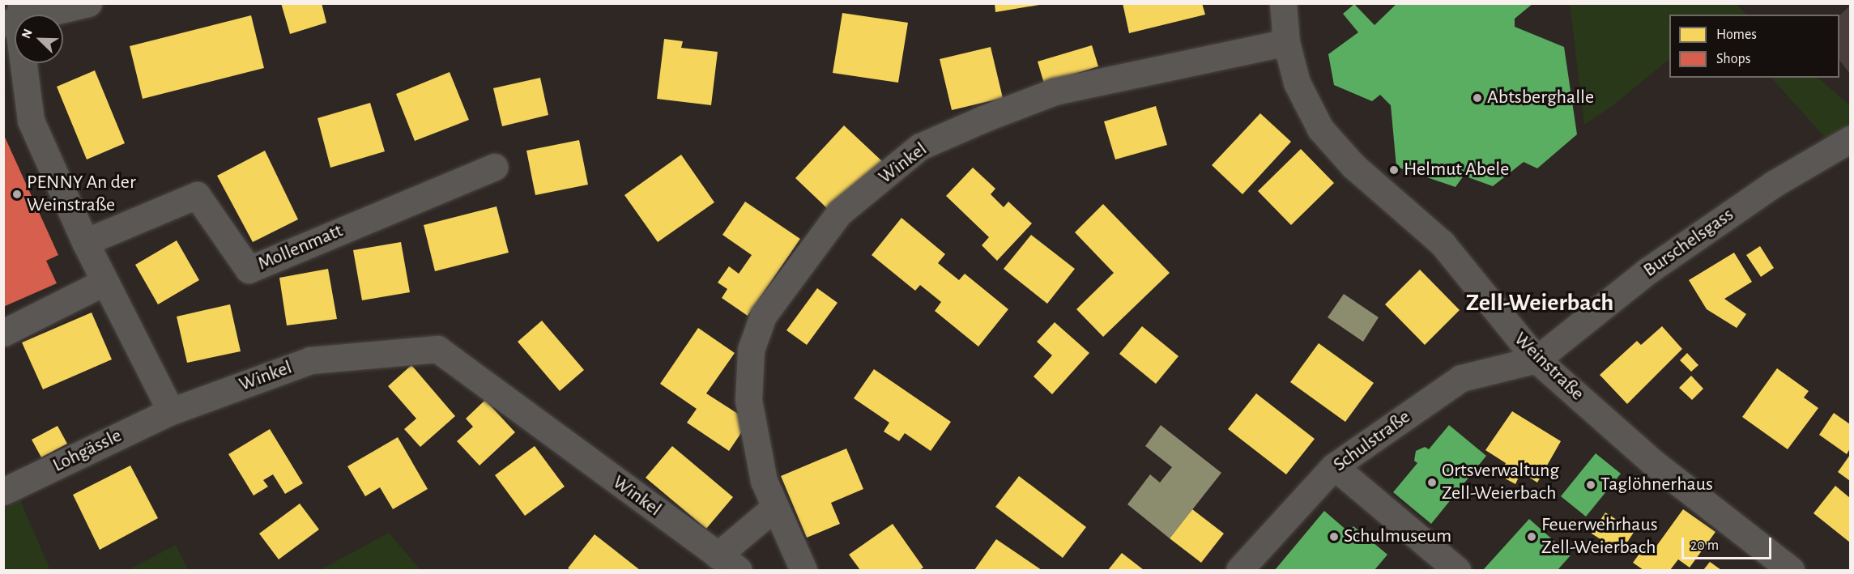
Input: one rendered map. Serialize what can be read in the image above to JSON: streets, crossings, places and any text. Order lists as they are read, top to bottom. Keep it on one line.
{"streets":{"street":["Winkel","Burschelsgass","Mollenmatt","Weinstraße","Schulstraße","Lohgässle"]},"crossings":[["Winkel","Weinstraße"],["Winkel","Lohgässle"],["Burschelsgass","Weinstraße"],["Burschelsgass","Schulstraße"],["Weinstraße","Schulstraße"]],"districts":["Zell-Weierbach"],"places":["Abtsberghalle","Helmut Abele","PENNY An der Weinstraße","Ortsverwaltung Zell-Weierbach","Taglöhnerhaus","Schulmuseum","Feuerwehrhaus Zell-Weierbach"],"legend":["Homes","Shops"],"scale_bar":"20 m","north":"top left"}
